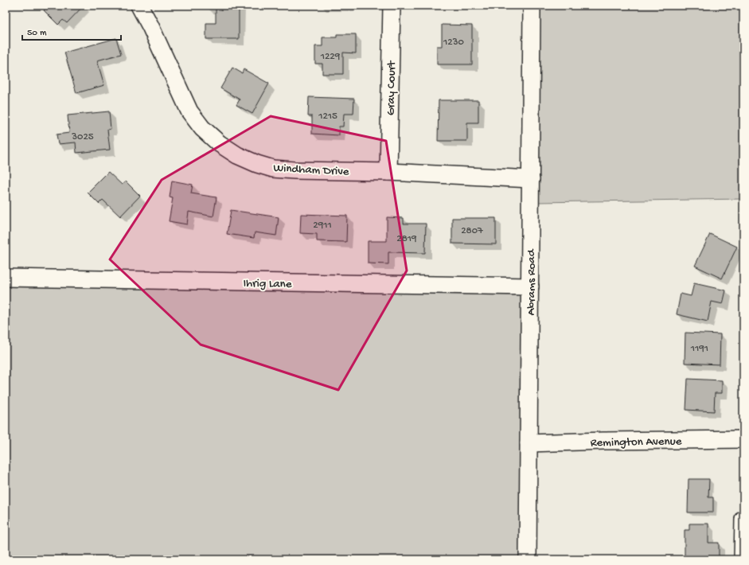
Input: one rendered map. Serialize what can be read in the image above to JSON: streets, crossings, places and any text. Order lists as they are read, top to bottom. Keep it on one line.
{"streets":{"street":["Gray Court","Windham Drive","Ihrig Lane","Abrams Road","Remington Avenue"]},"crossings":[["Gray Court","Windham Drive"],["Windham Drive","Abrams Road"],["Ihrig Lane","Abrams Road"],["Abrams Road","Remington Avenue"]],"house_numbers":["1230","1229","1215","3025","2911","2807","2819","1191"],"scale_bar":"50 m"}
